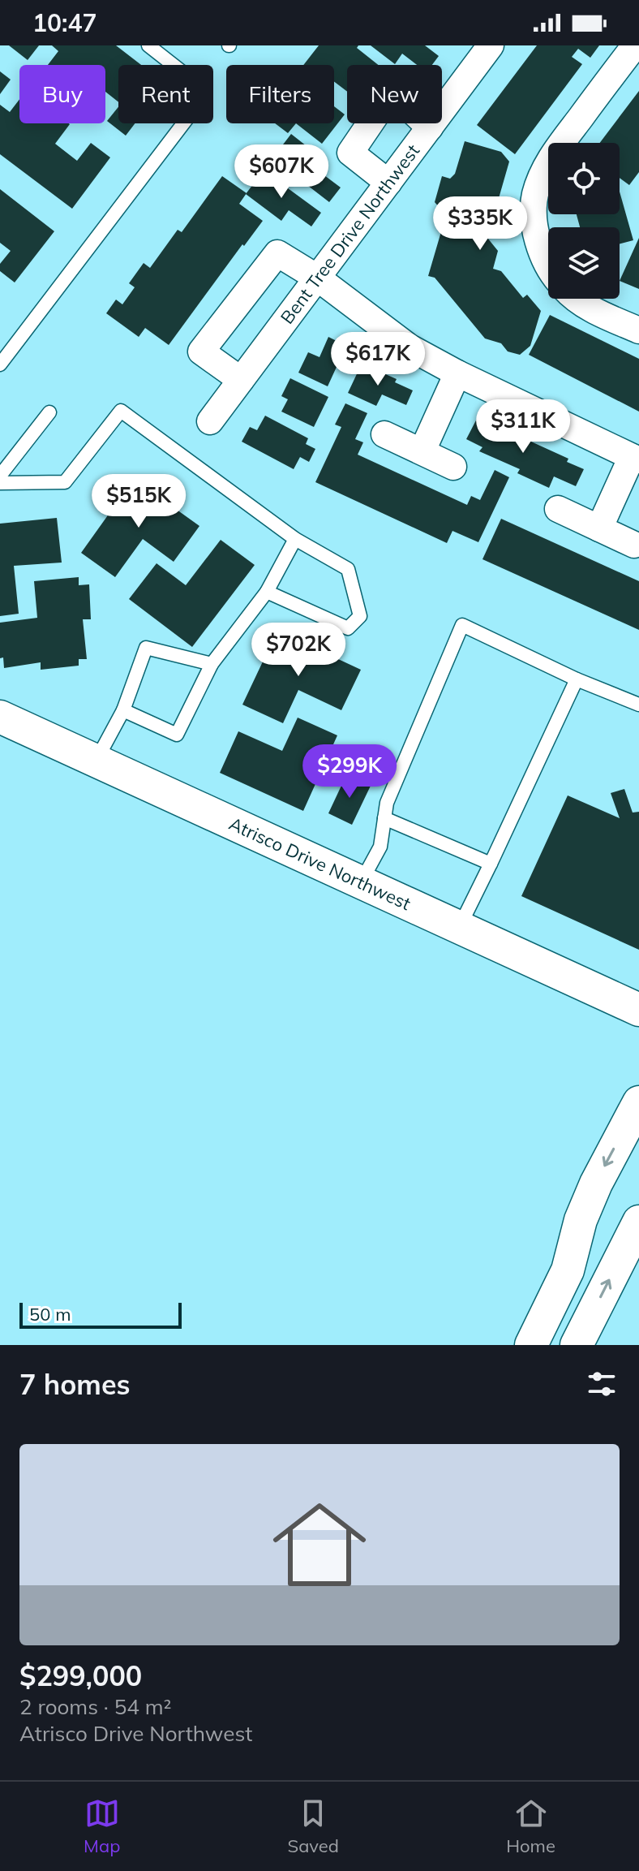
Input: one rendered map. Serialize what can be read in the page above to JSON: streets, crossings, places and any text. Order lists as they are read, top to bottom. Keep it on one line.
{"streets":{"street":["Bent Tree Drive Northwest","Atrisco Drive Northwest"]},"scale_bar":"50 m","page":{"status":"10:47","chip":["Buy","Rent","Filters","New"],"price":["$607K","$335K","$617K","$311K","$515K","$702K","$299K"],"scale":"50 m","heading":"7 homes","list":[{"name":"$299,000","note":"2 rooms · 54 m² · Atrisco Drive Northwest"}],"tabs":["Map","Saved","Home"]}}
